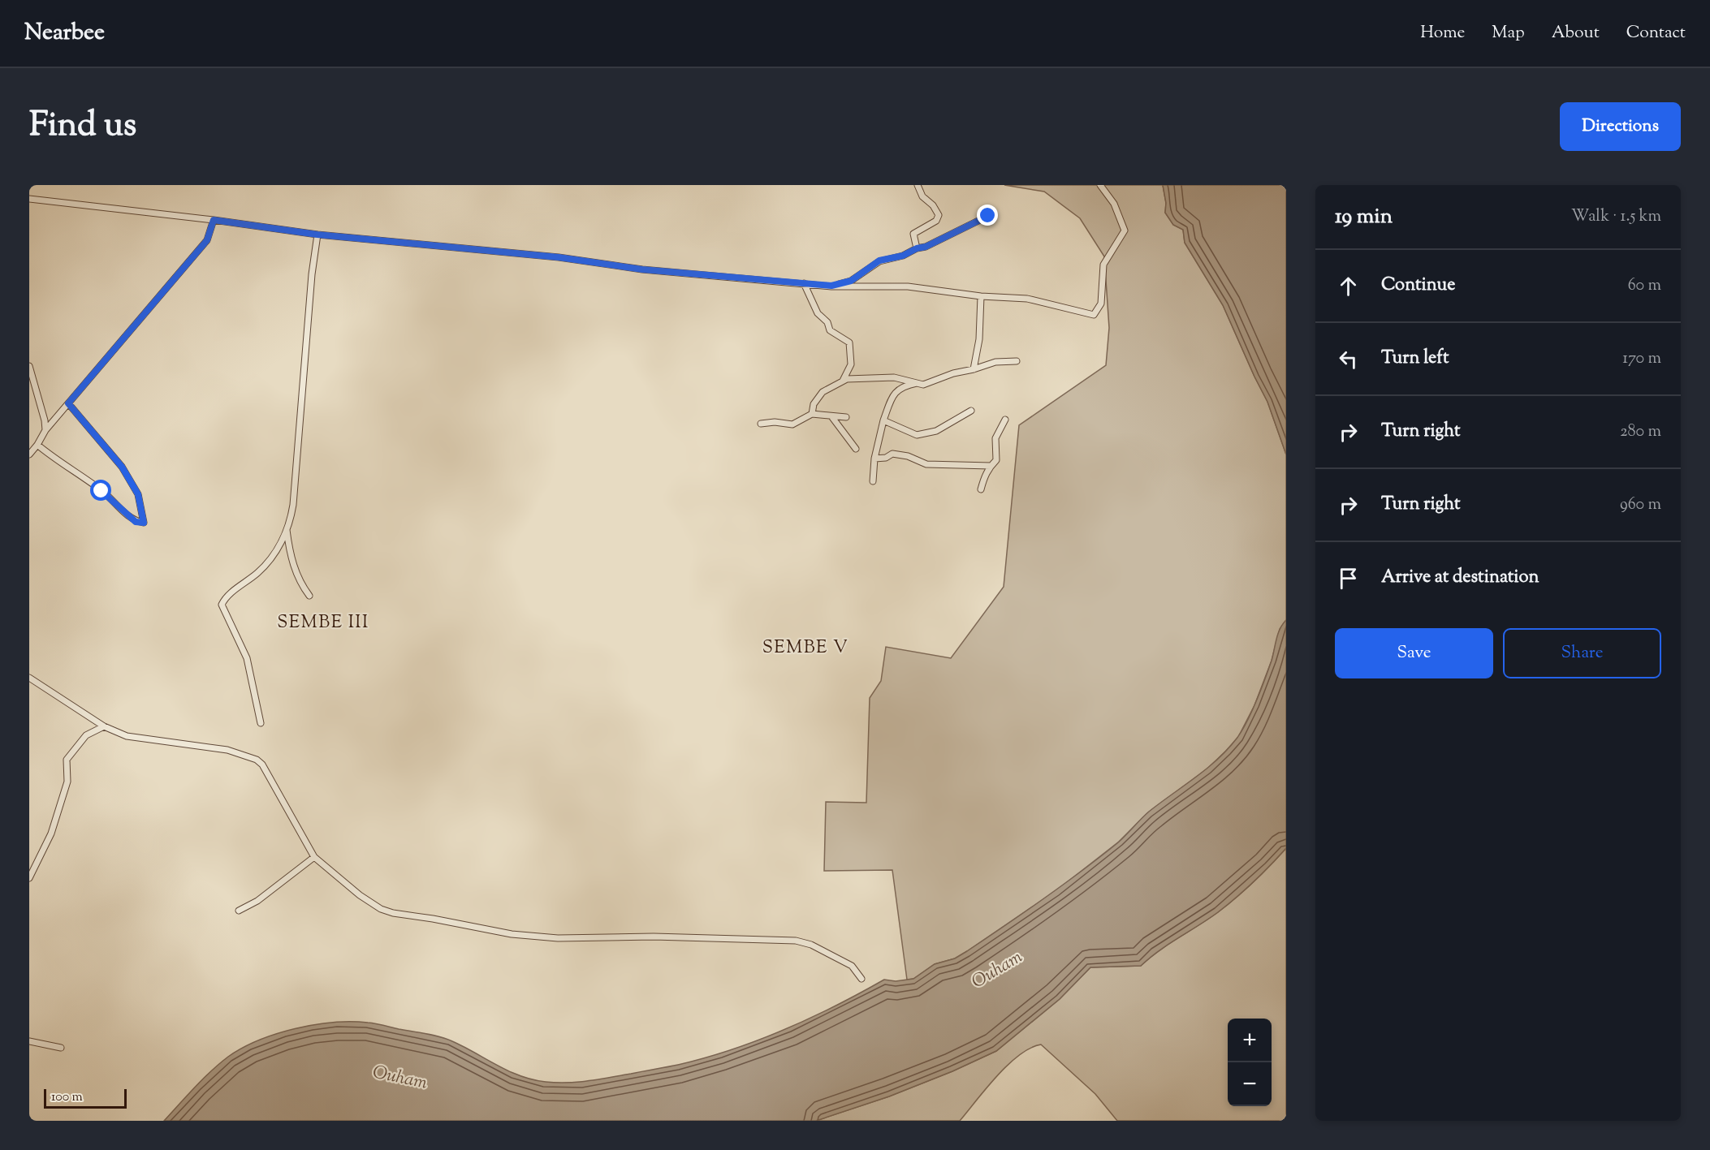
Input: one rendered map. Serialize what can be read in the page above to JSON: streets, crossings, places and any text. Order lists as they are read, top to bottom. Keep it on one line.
{"districts":["SEMBE III","SEMBE V"],"water":["Ouham"],"scale_bar":"100 m","page":{"header":"Nearbee","nav":["Home","Map","About","Contact"],"title":"Find us","buttons":["Directions",["Save","Share"]],"heading":["19 min","Walk · 1.5 km"],"list":[["Continue","60 m"],["Turn left","170 m"],["Turn right","280 m"],["Turn right","960 m"],"Arrive at destination"],"map_buttons":["+","−"],"scale":"100 m"}}
